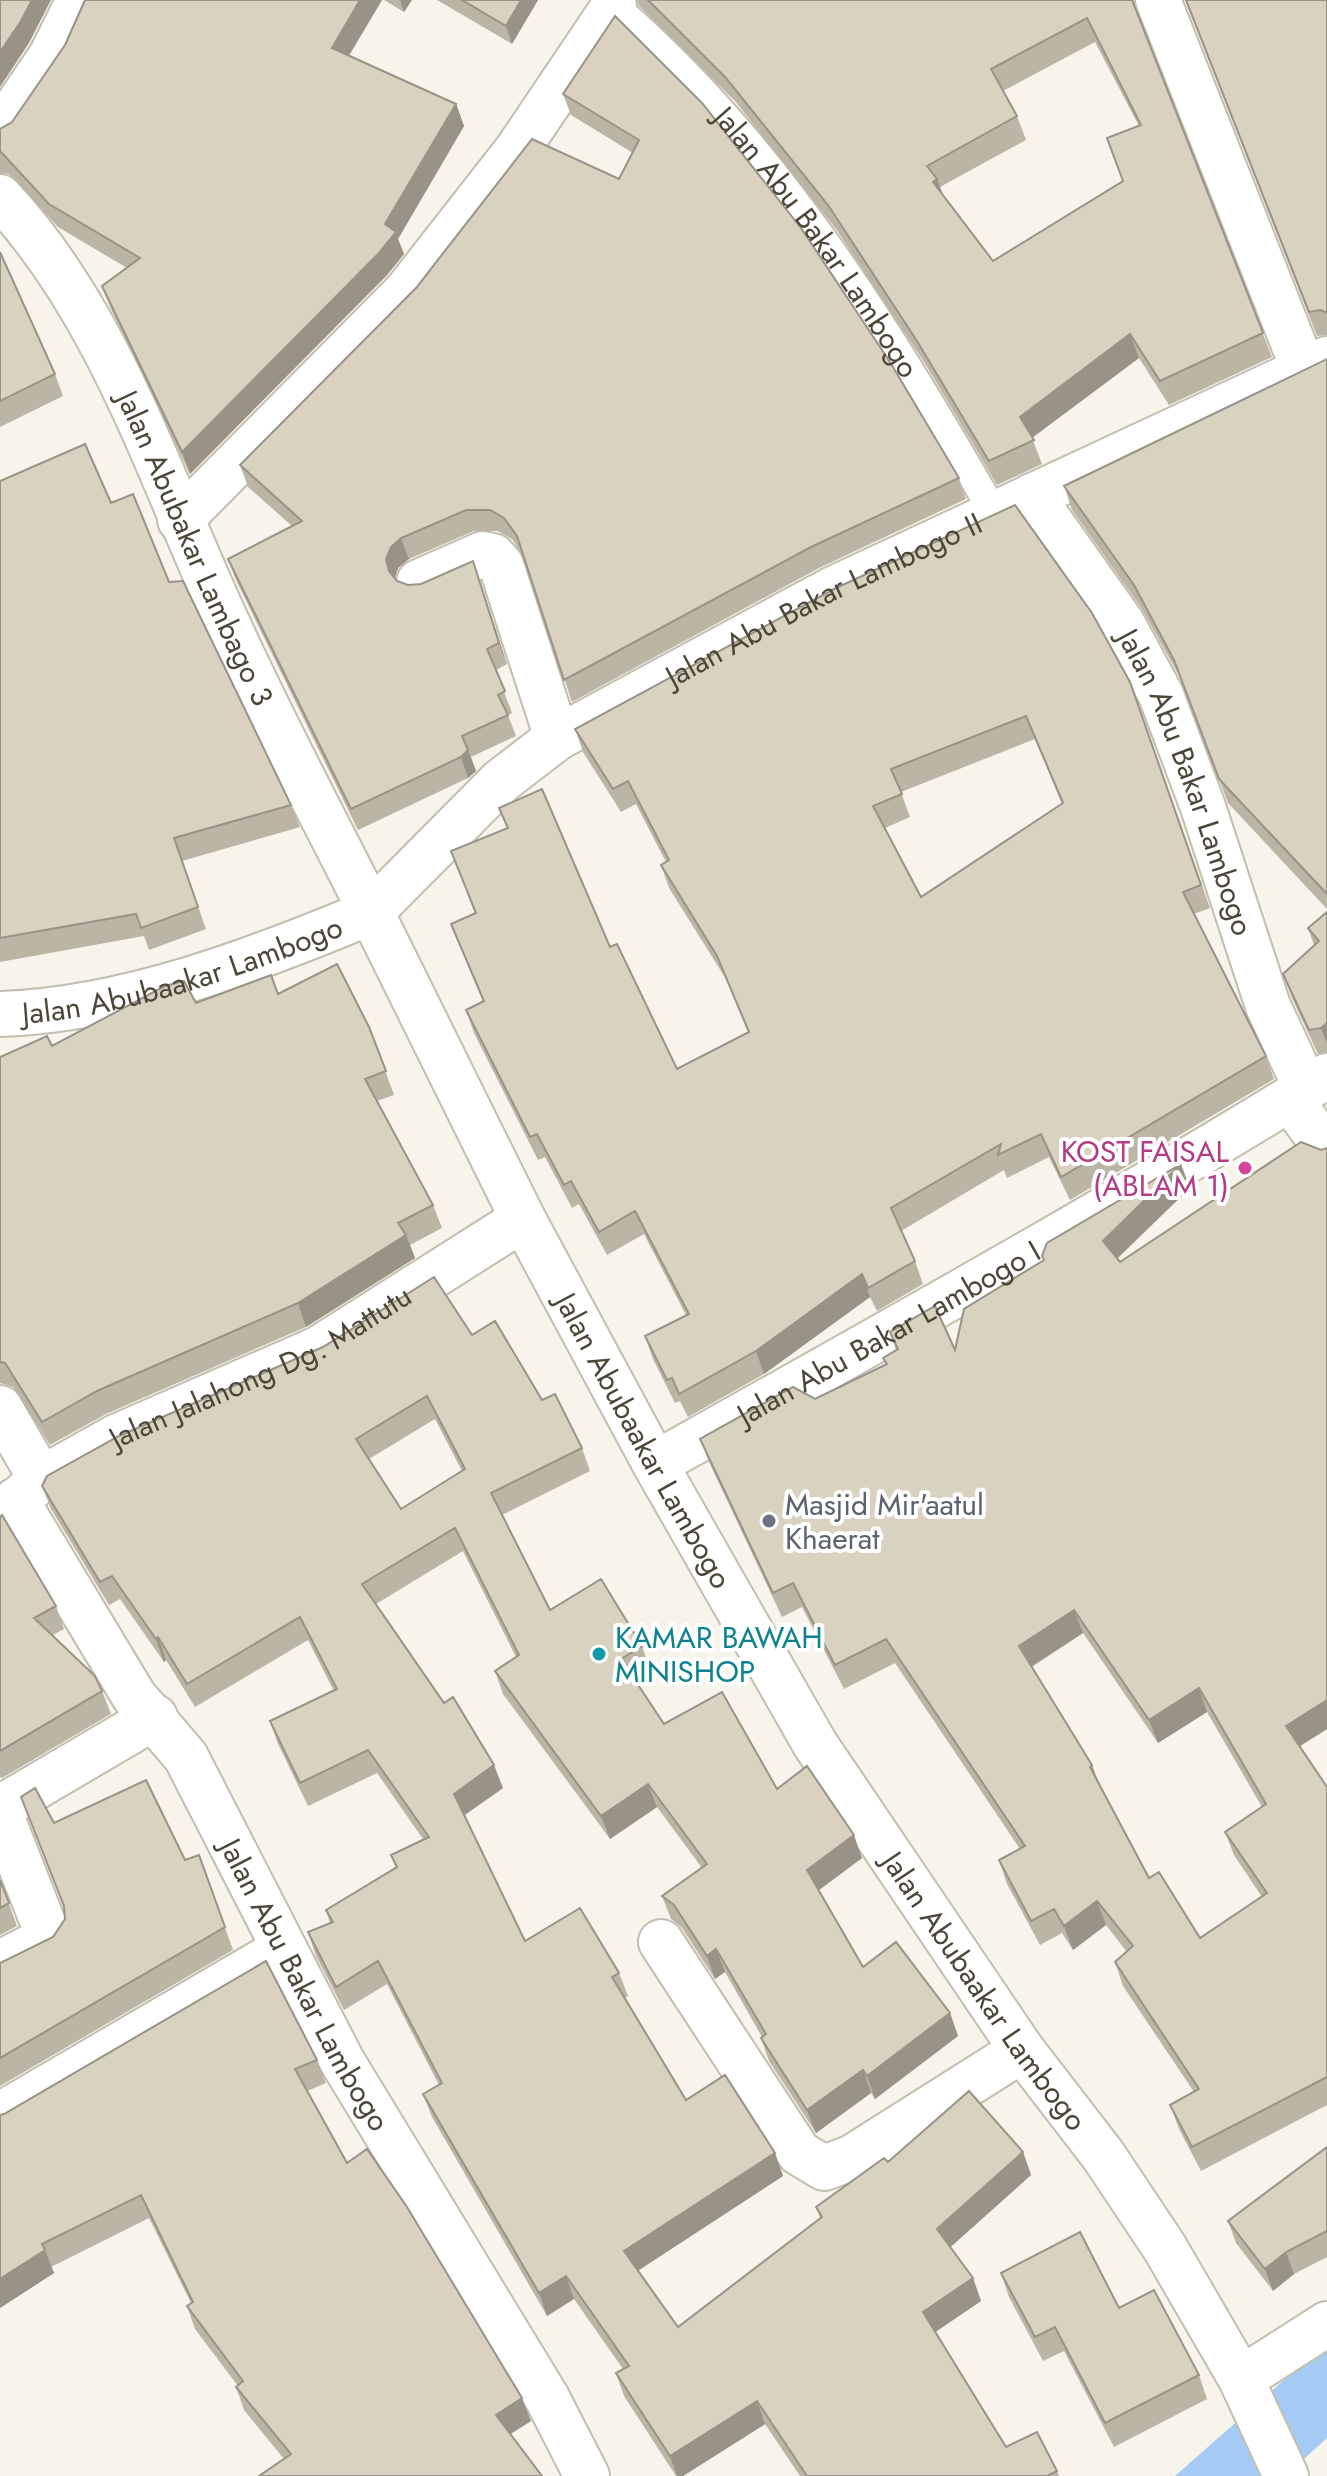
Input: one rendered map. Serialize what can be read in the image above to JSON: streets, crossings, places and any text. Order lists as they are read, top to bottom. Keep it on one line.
{"streets":{"street":["Jalan Abu Bakar Lambogo","Jalan Abubakar Lambago 3","Jalan Abu Bakar Lambogo II","Jalan Abubaakar Lambogo","Jalan Abu Bakar Lambogo I","Jalan Jalahong Dg. Mattutu"]},"crossings":[["Jalan Abu Bakar Lambogo","Jalan Abu Bakar Lambogo II"],["Jalan Abu Bakar Lambogo","Jalan Abu Bakar Lambogo I"],["Jalan Abu Bakar Lambogo","Jalan Jalahong Dg. Mattutu"],["Jalan Abubakar Lambago 3","Jalan Abu Bakar Lambogo II"],["Jalan Abubakar Lambago 3","Jalan Abubaakar Lambogo"],["Jalan Abu Bakar Lambogo II","Jalan Abubaakar Lambogo"],["Jalan Abubaakar Lambogo","Jalan Abu Bakar Lambogo I"],["Jalan Abubaakar Lambogo","Jalan Jalahong Dg. Mattutu"]],"places":["KOST FAISAL (ABLAM 1)","Masjid Mir'aatul Khaerat","KAMAR BAWAH MINISHOP"]}
